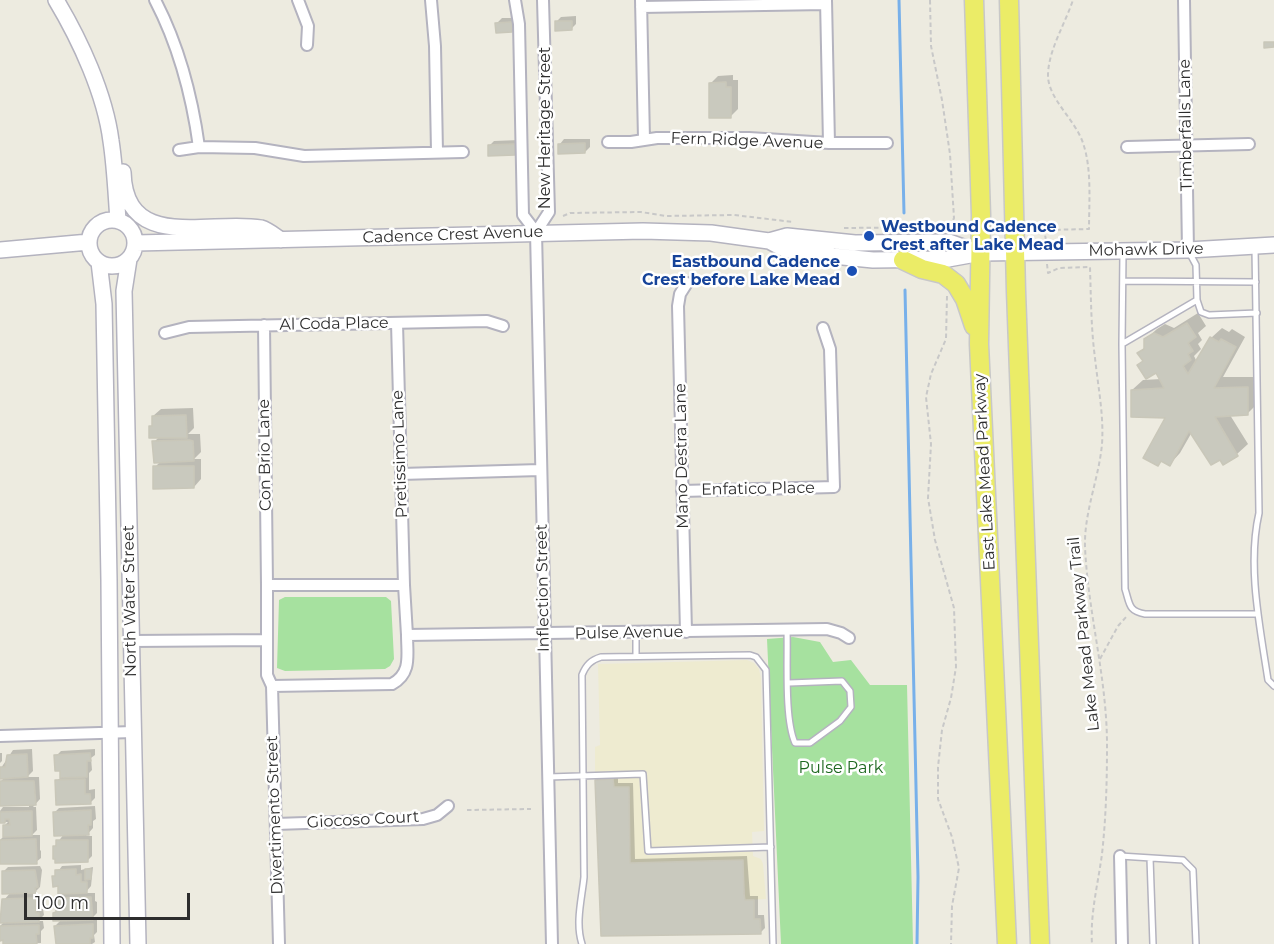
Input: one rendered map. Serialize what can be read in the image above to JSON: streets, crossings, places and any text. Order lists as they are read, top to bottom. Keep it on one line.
{"streets":{"main road":["East Lake Mead Parkway"],"street":["Timberfalls Lane","New Heritage Street","Fern Ridge Avenue","Cadence Crest Avenue","Mohawk Drive","Al Coda Place","Pretissimo Lane","Con Brio Lane","Mano Destra Lane","Enfatico Place","Inflection Street","North Water Street","Pulse Avenue","Divertimento Street","Giocoso Court"],"path":["Lake Mead Parkway Trail"]},"crossings":[["Timberfalls Lane","Mohawk Drive"],["New Heritage Street","Cadence Crest Avenue"],["New Heritage Street","Inflection Street"],["Cadence Crest Avenue","Mohawk Drive"],["Cadence Crest Avenue","East Lake Mead Parkway"],["Cadence Crest Avenue","Inflection Street"],["Cadence Crest Avenue","North Water Street"],["Mohawk Drive","East Lake Mead Parkway"],["Mohawk Drive","Lake Mead Parkway Trail"],["Al Coda Place","Pretissimo Lane"],["Al Coda Place","Con Brio Lane"],["Mano Destra Lane","Enfatico Place"],["Mano Destra Lane","Pulse Avenue"],["Inflection Street","Pulse Avenue"],["Divertimento Street","Giocoso Court"]],"parks":["Pulse Park"],"places":["Westbound Cadence Crest after Lake Mead","Eastbound Cadence Crest before Lake Mead"],"scale_bar":"100 m"}
